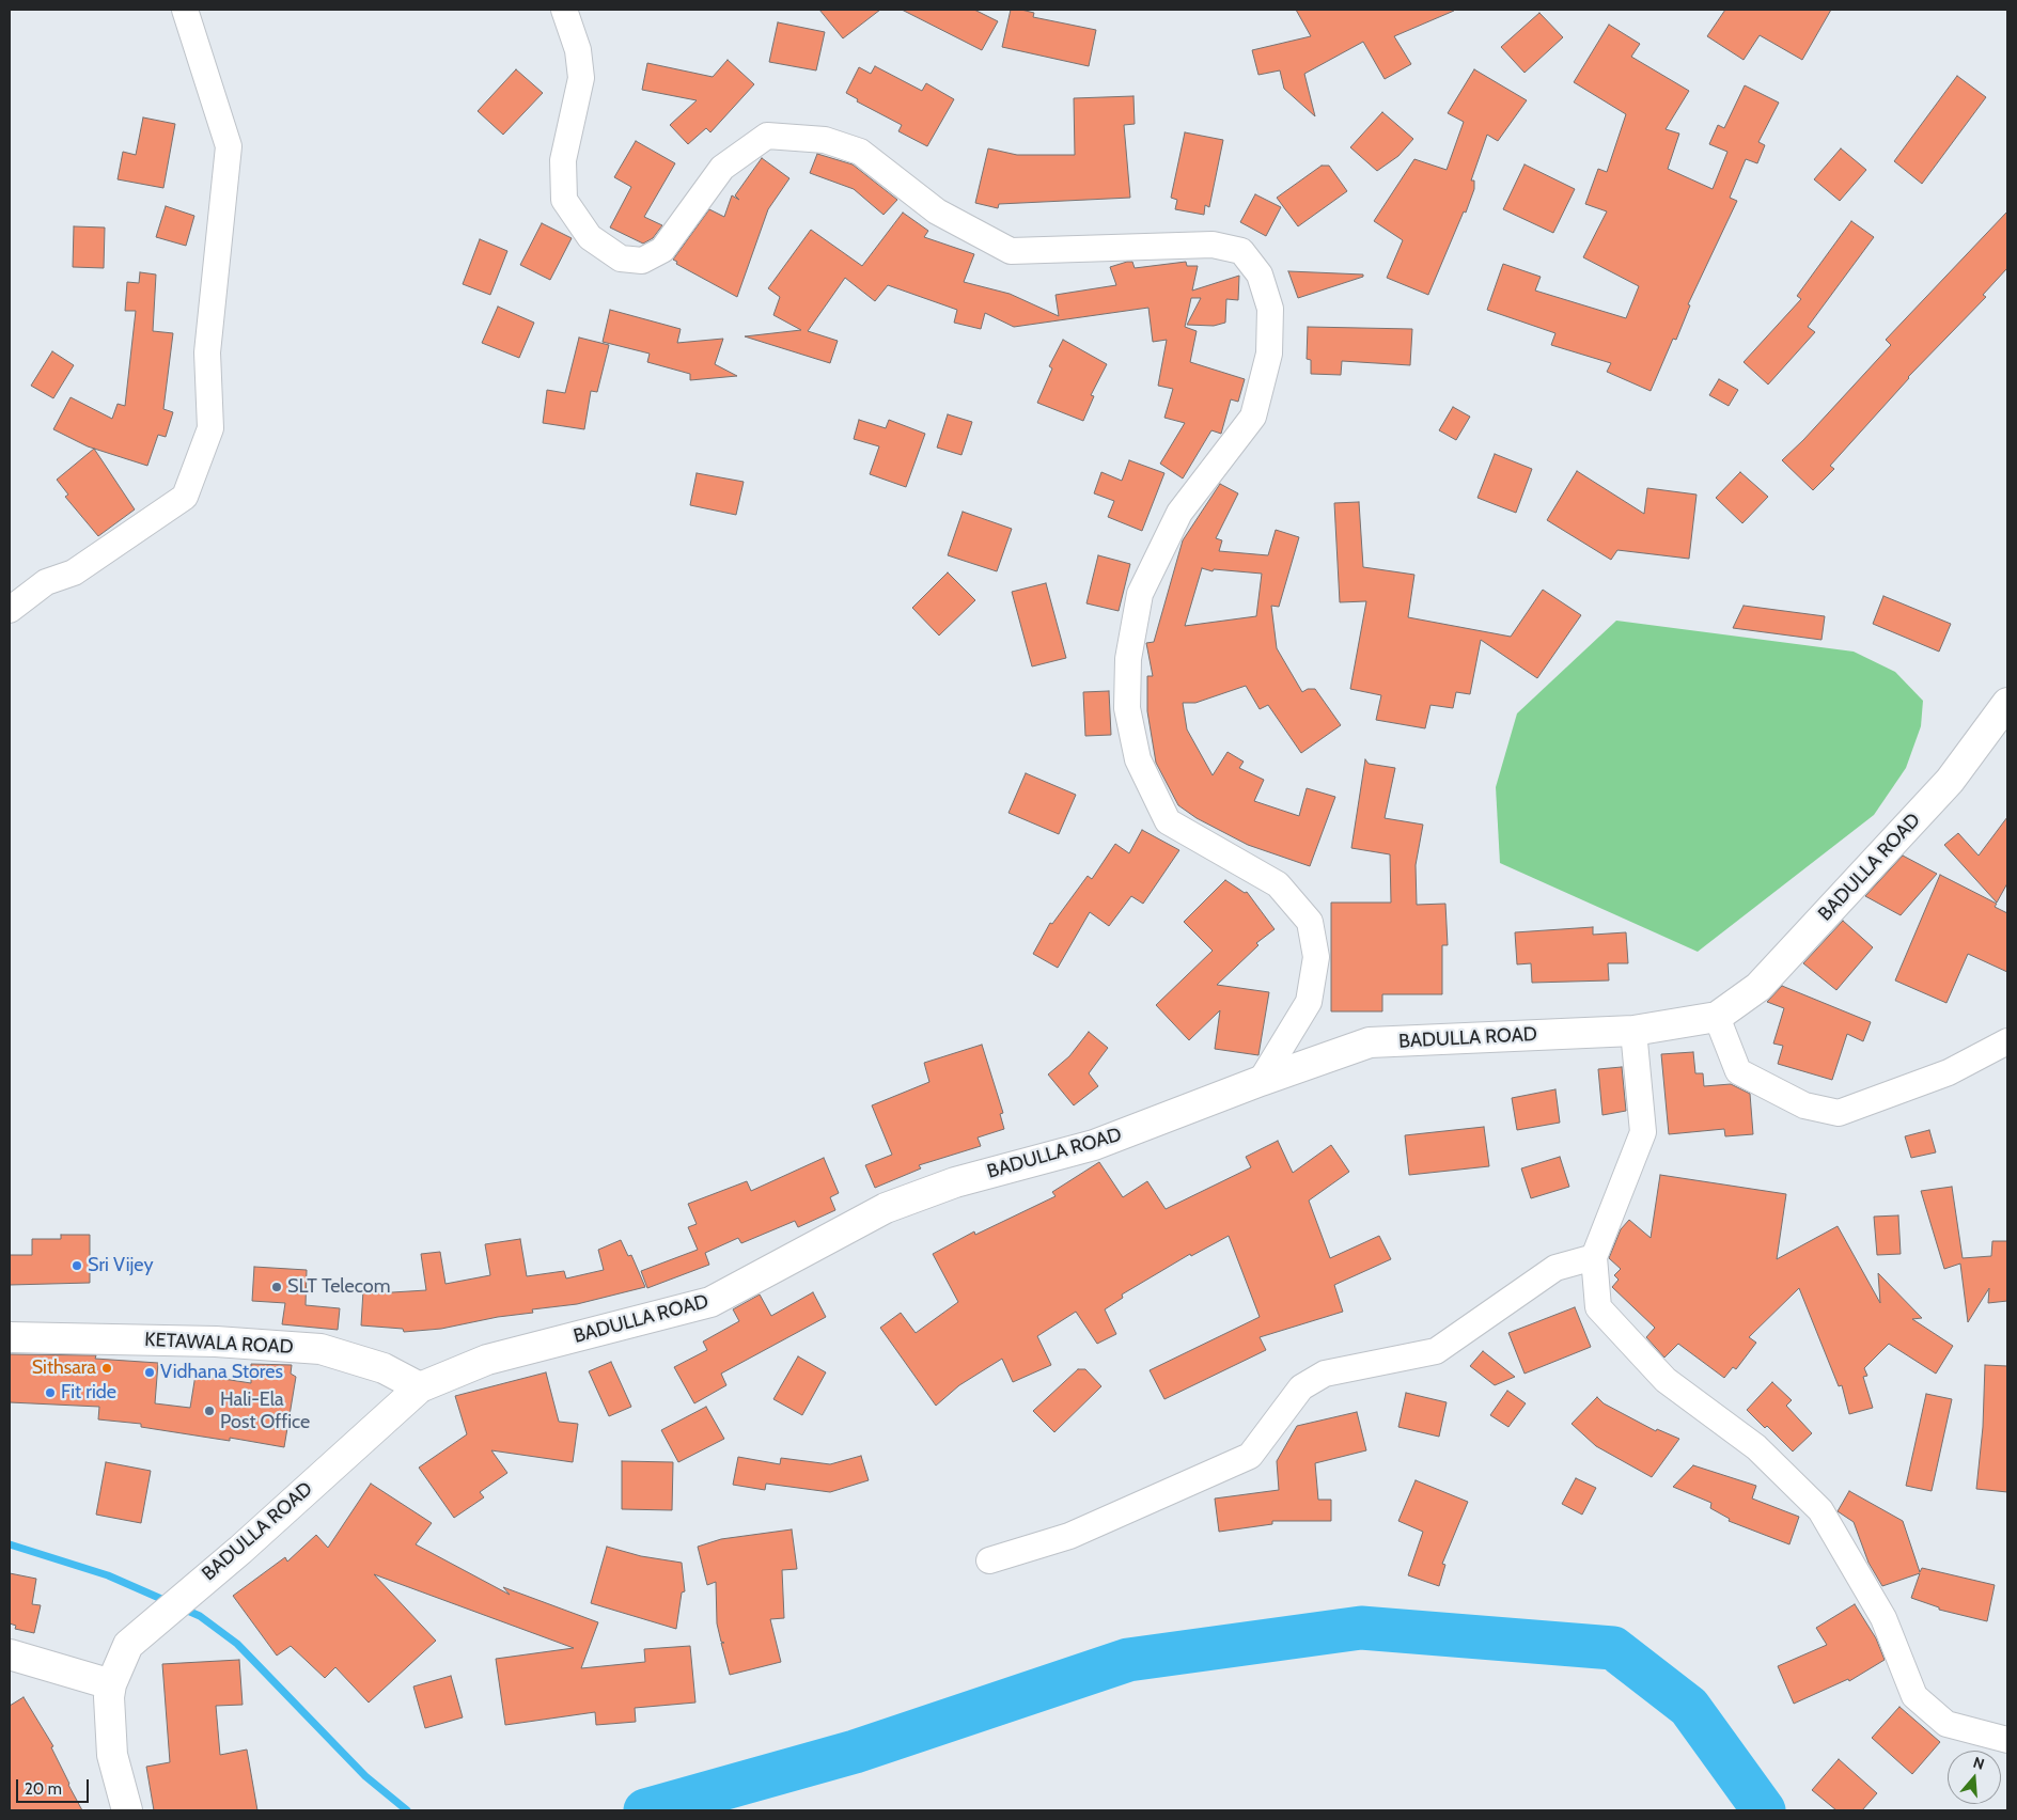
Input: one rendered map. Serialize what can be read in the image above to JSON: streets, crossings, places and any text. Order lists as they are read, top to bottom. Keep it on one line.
{"streets":{"main road":["BADULLA ROAD","KETAWALA ROAD"]},"crossings":[["BADULLA ROAD","KETAWALA ROAD"]],"places":["Sri Vijey","SLT Telecom","Sithsara","Vidhana Stores","Fit ride","Hali-Ela Post Office"],"scale_bar":"20 m","north":"top"}
